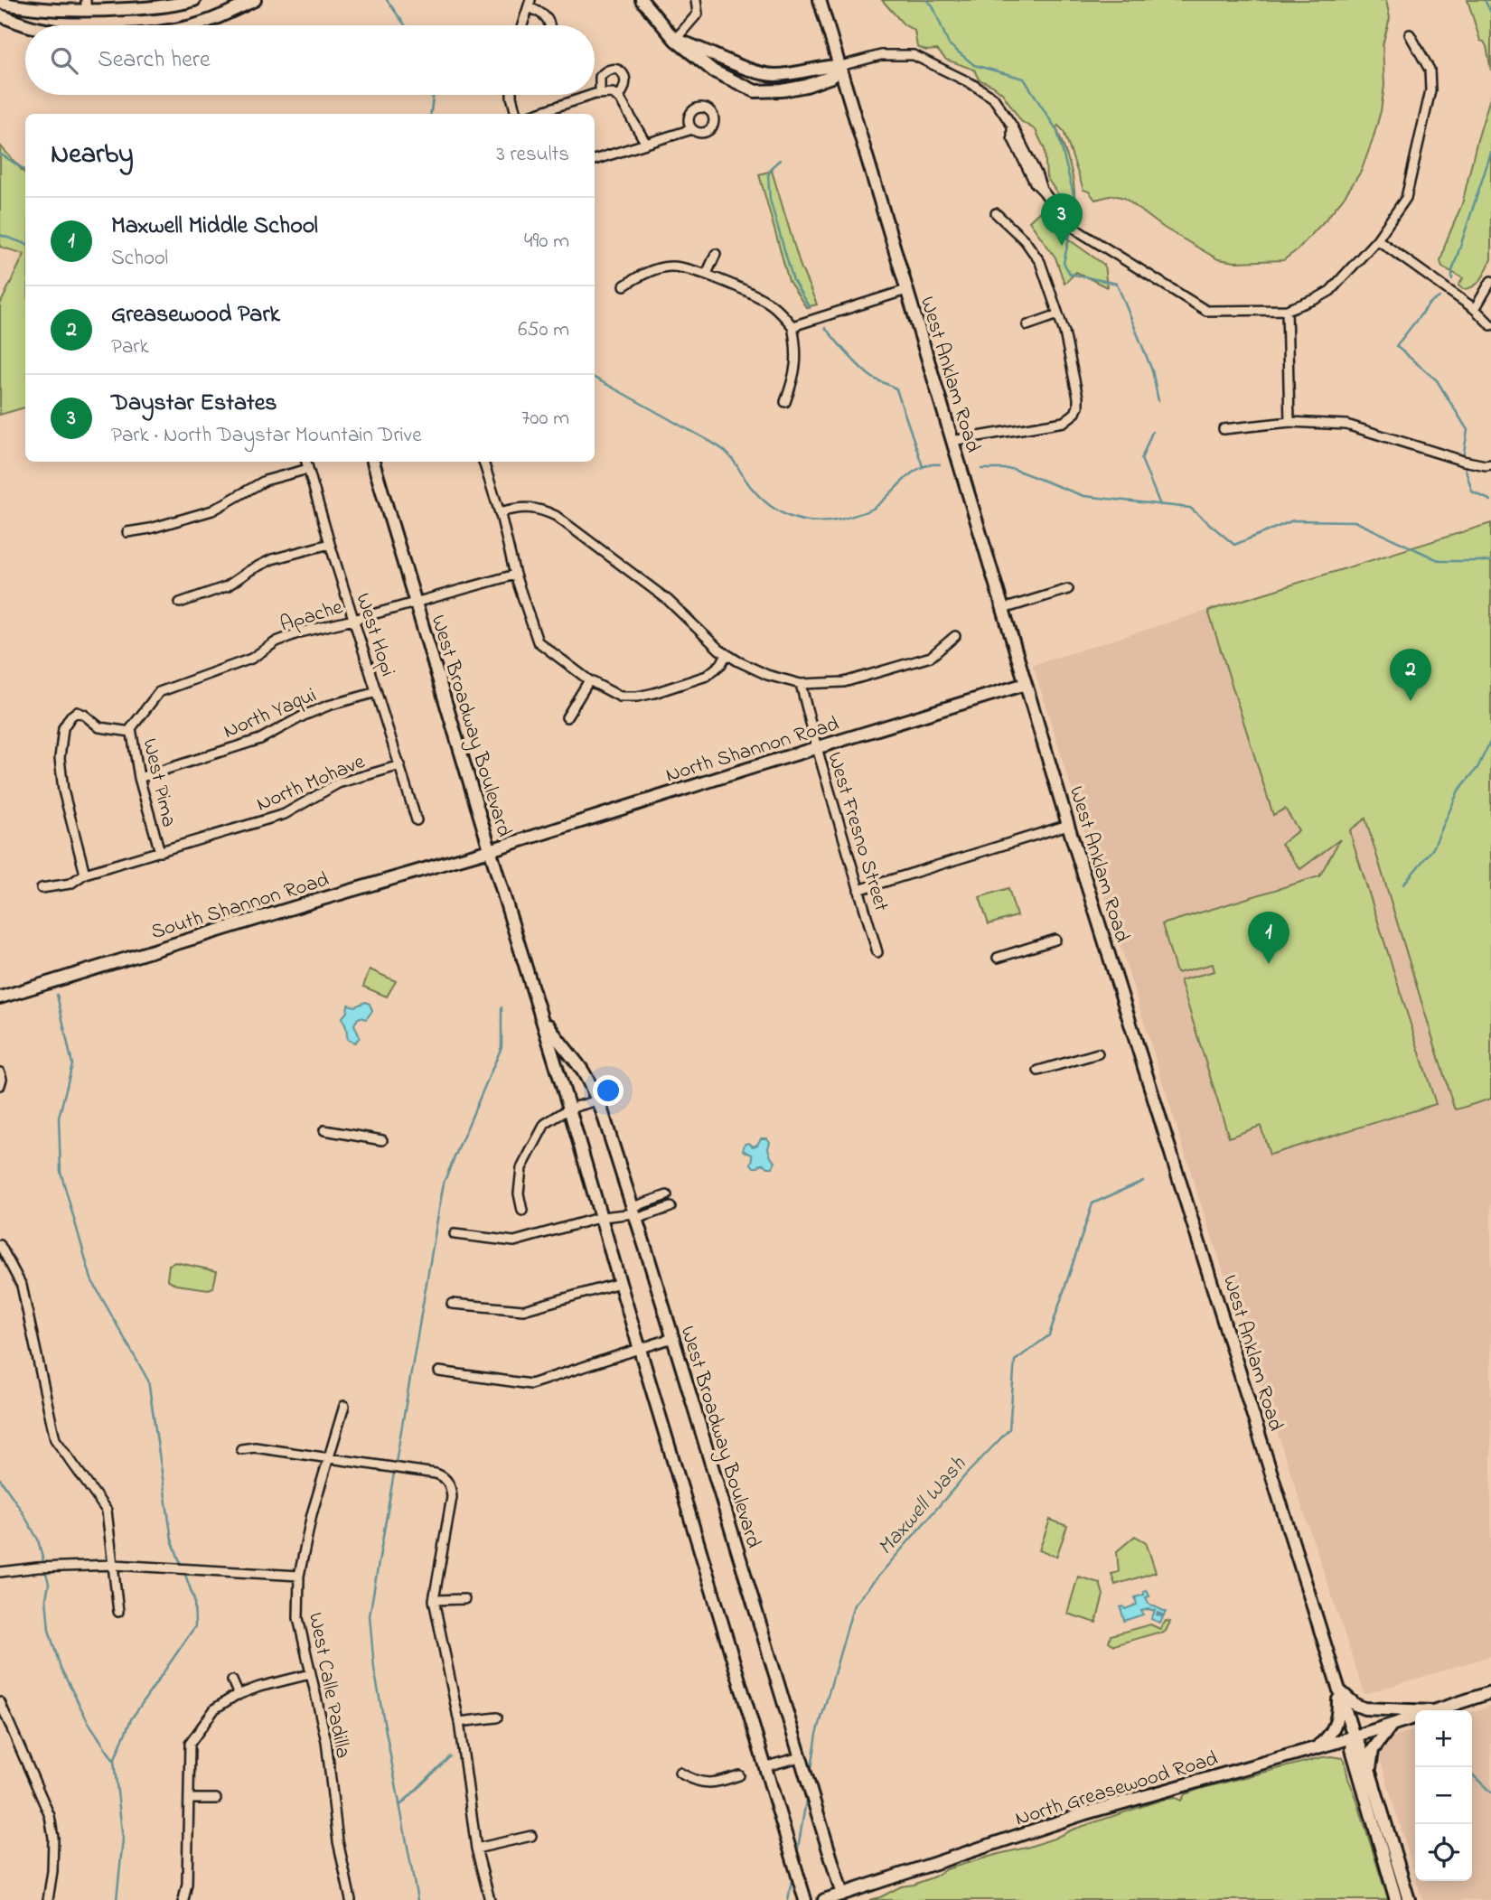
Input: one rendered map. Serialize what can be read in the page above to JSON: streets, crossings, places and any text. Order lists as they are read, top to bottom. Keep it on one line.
{"streets":{"street":["West Anklam Road","Apache","West Hopi","North Yaqui","West Broadway Boulevard","North Shannon Road","North Mohave","West Pima","West Fresno Street","South Shannon Road","West Calle Padilla","North Greasewood Road"]},"crossings":[["West Anklam Road","North Shannon Road"],["West Anklam Road","North Greasewood Road"],["Apache","West Hopi"],["Apache","West Broadway Boulevard"],["Apache","West Pima"],["West Hopi","North Yaqui"],["West Hopi","North Mohave"],["North Yaqui","West Pima"],["West Broadway Boulevard","North Shannon Road"],["West Broadway Boulevard","South Shannon Road"],["West Broadway Boulevard","North Greasewood Road"],["North Shannon Road","West Fresno Street"],["North Shannon Road","South Shannon Road"],["North Mohave","West Pima"]],"water":["Maxwell Wash"],"page":{"search":"Search here","heading":["Nearby","3 results"],"pins":["3","2","1"],"list":[{"mark":"1","name":"Maxwell Middle School","note":"School","value":"490 m"},{"mark":"2","name":"Greasewood Park","note":"Park","value":"650 m"},{"mark":"3","name":"Daystar Estates","note":"Park · North Daystar Mountain Drive","value":"700 m"}],"map_buttons":["+","−"]}}
